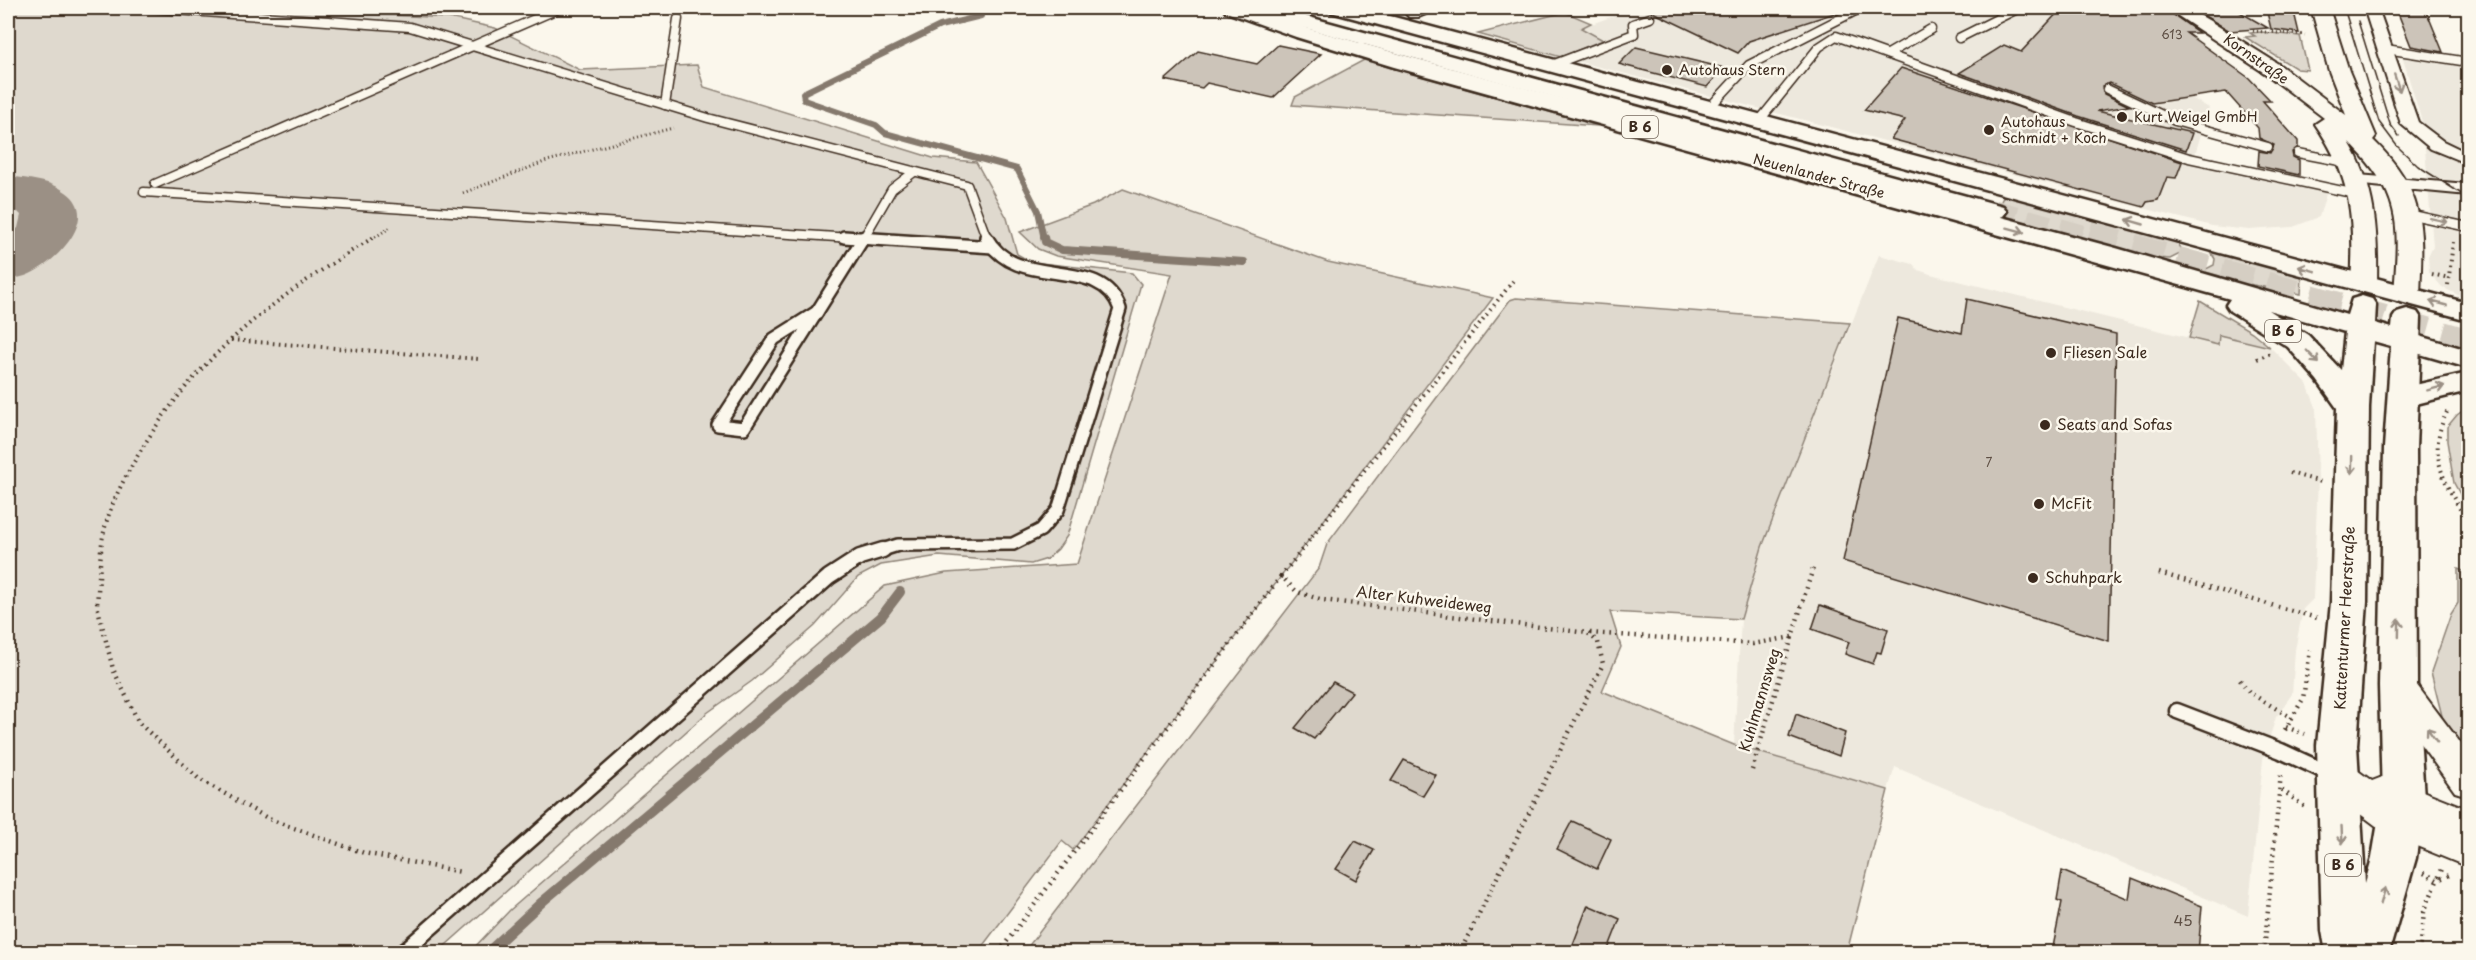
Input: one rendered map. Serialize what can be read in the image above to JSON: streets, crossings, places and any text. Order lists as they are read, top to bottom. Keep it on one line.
{"streets":{"main road":["B 6","Neuenlander Straße","Kattenturmer Heerstraße"],"street":["Kornstraße"],"path":["Alter Kuhweideweg","Kuhlmannsweg"]},"crossings":[["Kornstraße","Neuenlander Straße"],["Kornstraße","Kattenturmer Heerstraße"],["B 6","Neuenlander Straße"],["B 6","Kattenturmer Heerstraße"],["Neuenlander Straße","Kattenturmer Heerstraße"],["Alter Kuhweideweg","Kuhlmannsweg"]],"places":["Autohaus Stern","Kurt Weigel GmbH","Autohaus Schmidt + Koch","Fliesen Sale","Seats and Sofas","McFit","Schuhpark"],"house_numbers":["613","7","45"]}
